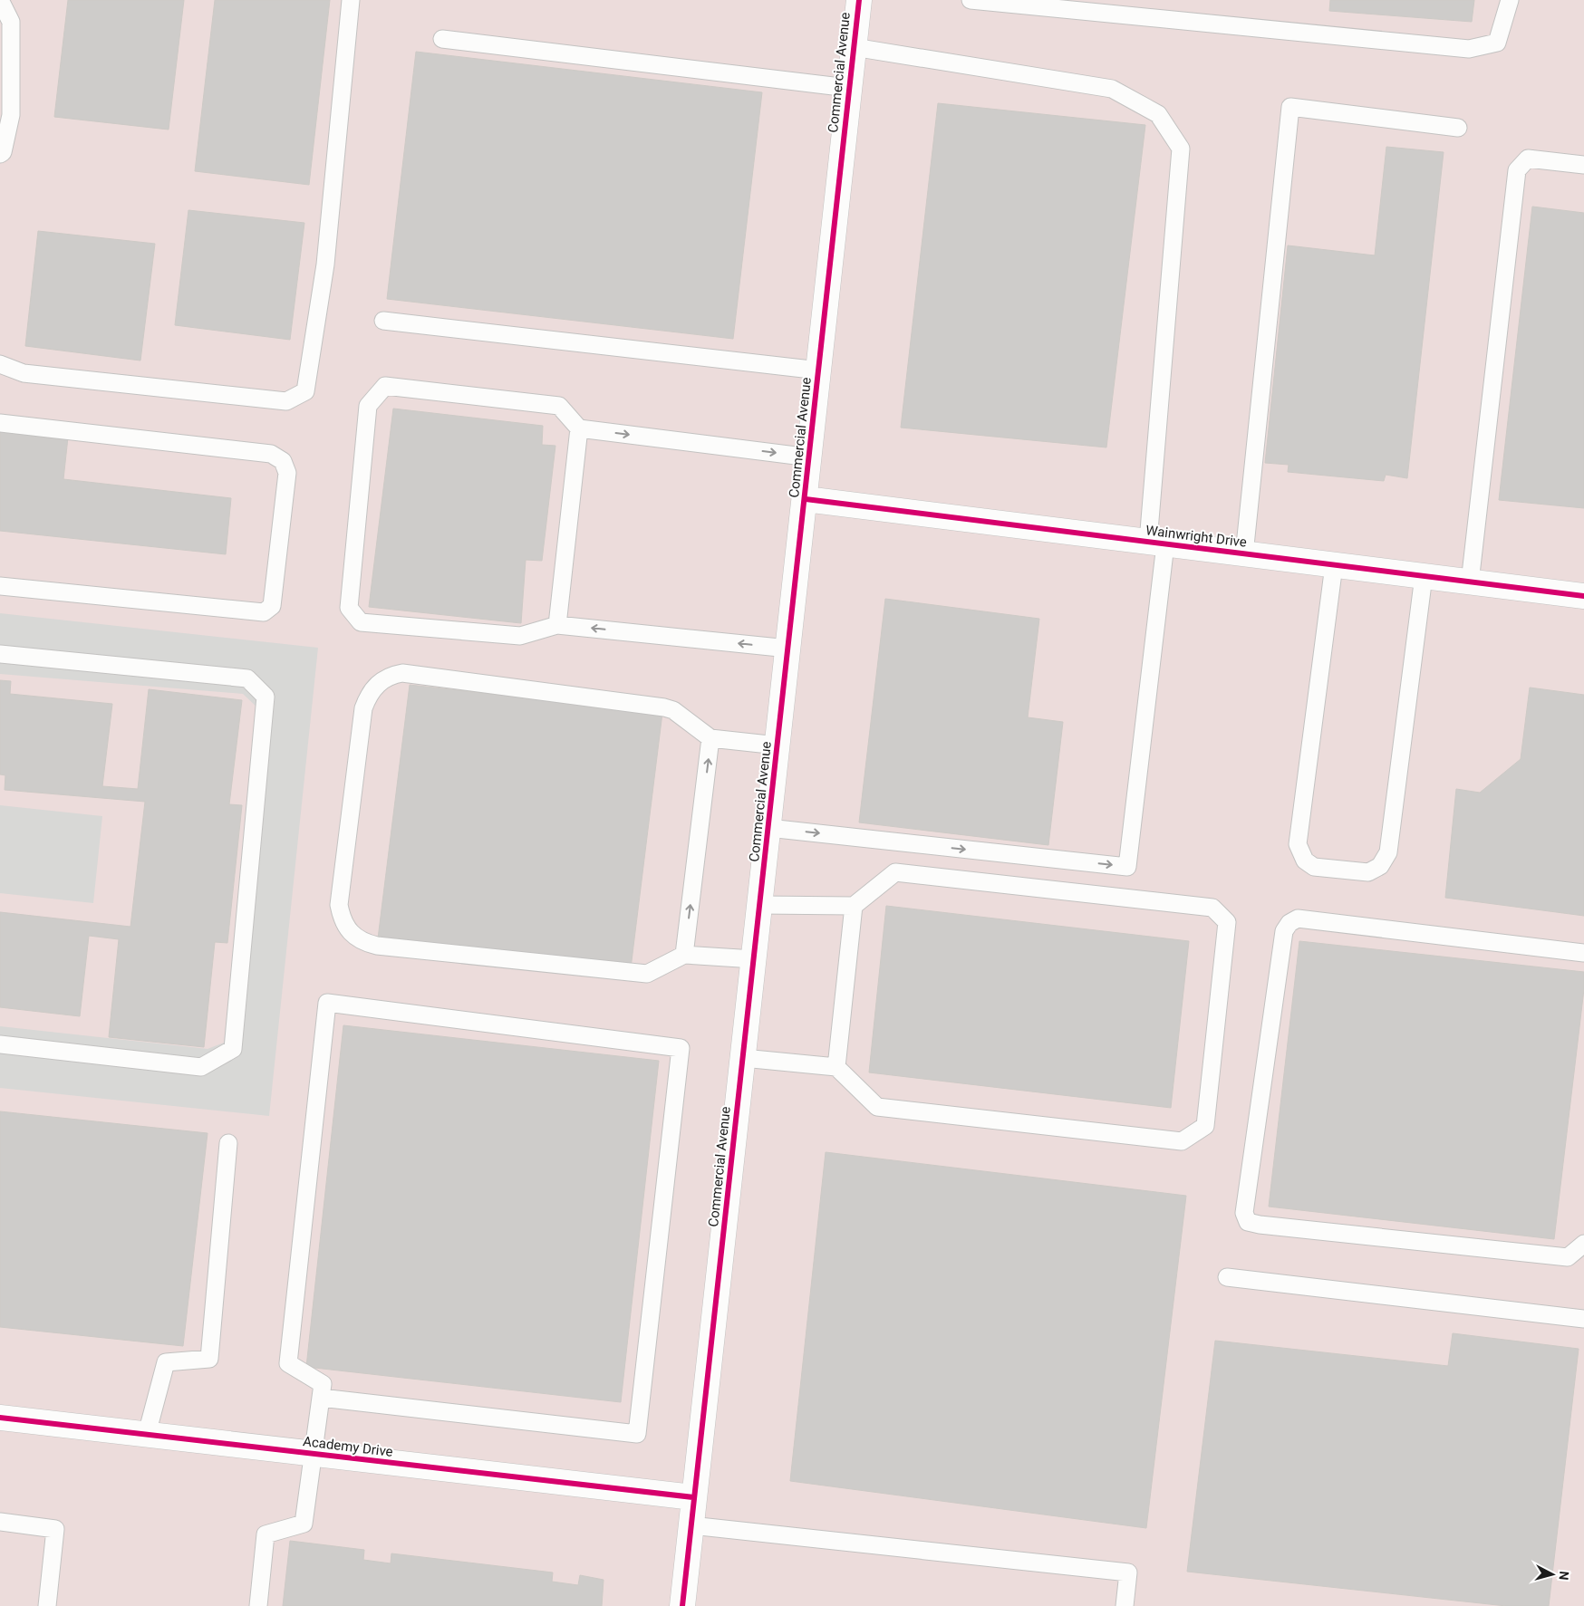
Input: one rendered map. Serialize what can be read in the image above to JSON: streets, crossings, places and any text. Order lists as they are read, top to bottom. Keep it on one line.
{"streets":{"street":["Commercial Avenue","Wainwright Drive","Academy Drive"]},"crossings":[["Commercial Avenue","Wainwright Drive"],["Commercial Avenue","Academy Drive"]],"north":"right"}
